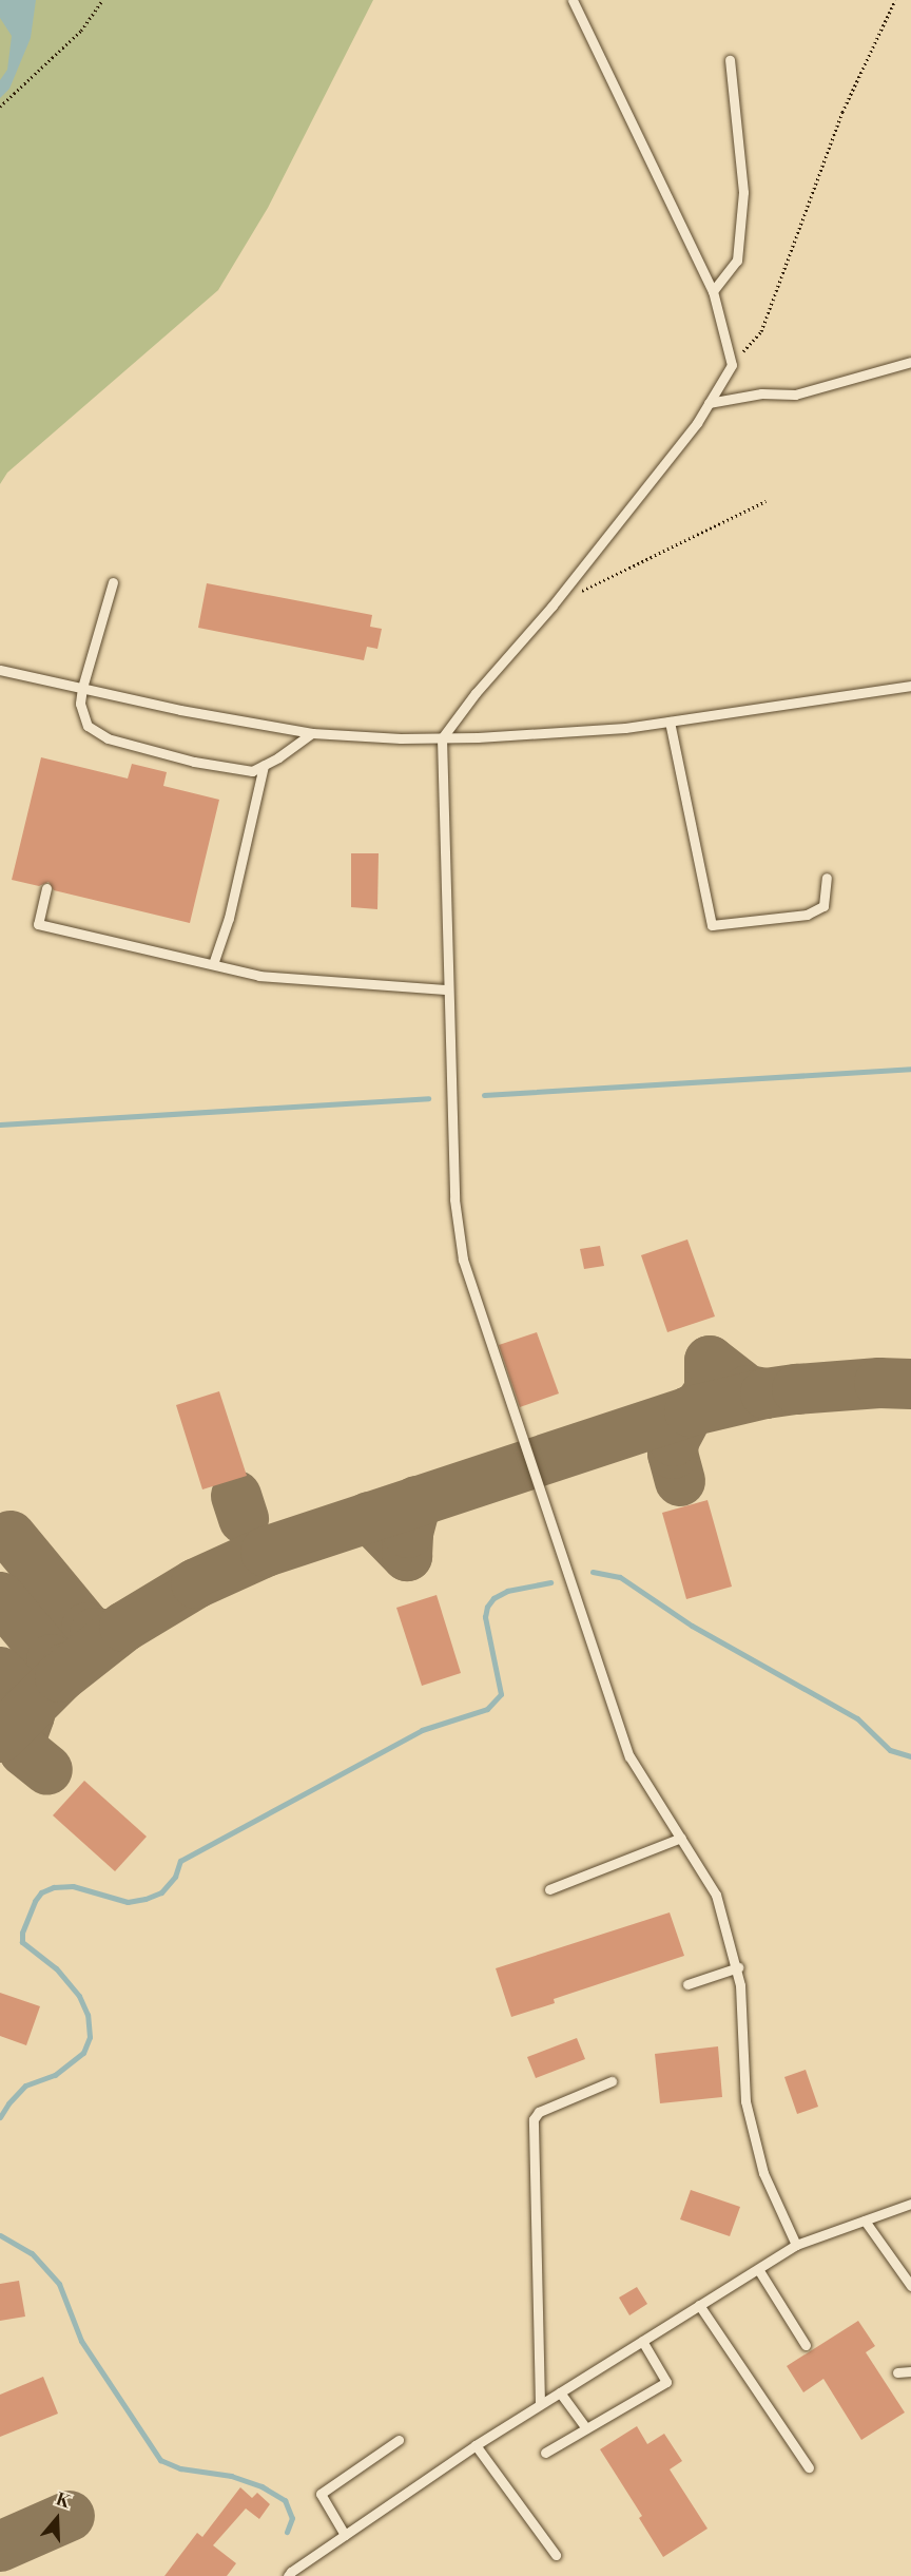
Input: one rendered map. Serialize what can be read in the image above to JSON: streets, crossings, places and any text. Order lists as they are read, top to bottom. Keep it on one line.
{"north":"top"}
